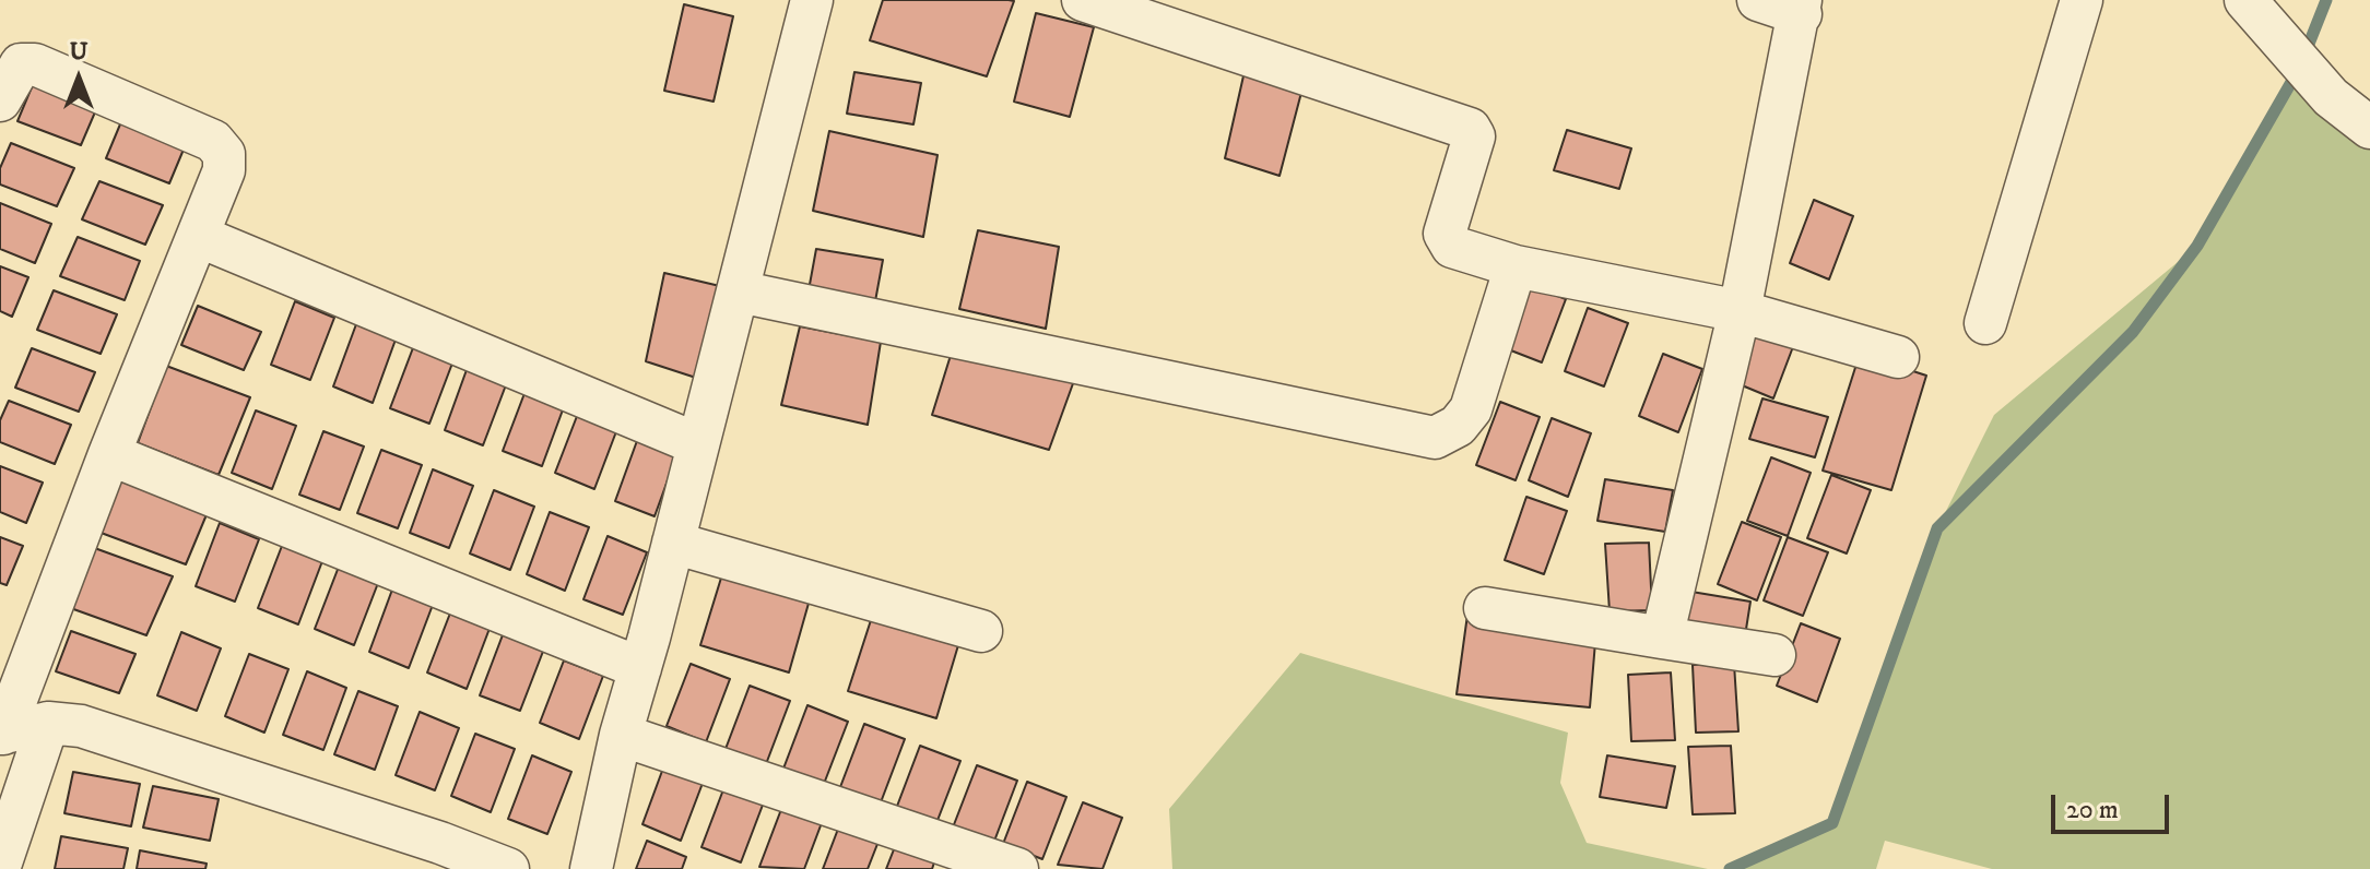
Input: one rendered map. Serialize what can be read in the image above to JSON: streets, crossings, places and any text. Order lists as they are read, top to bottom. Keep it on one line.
{"scale_bar":"20 m","north":"top"}
